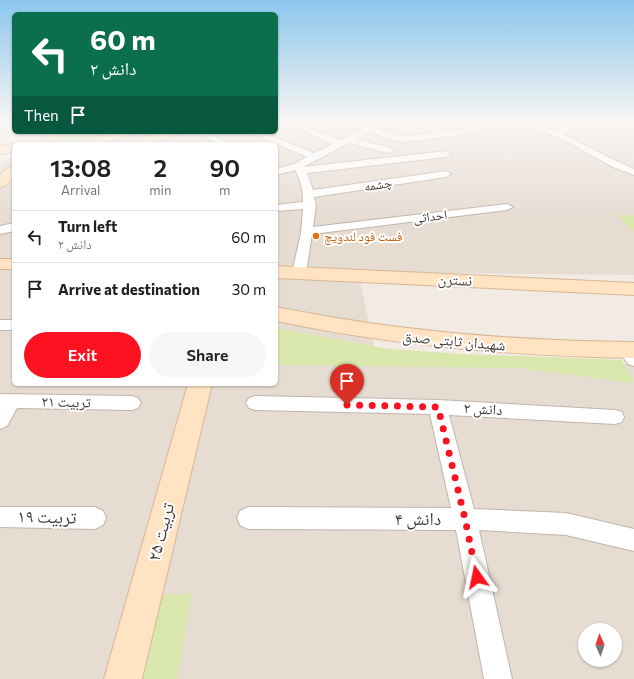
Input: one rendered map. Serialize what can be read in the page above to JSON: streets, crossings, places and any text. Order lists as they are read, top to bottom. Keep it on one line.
{"streets":{"street":["چشمه","احداثی","نسترن","شهیدان ثابتی صدق","تربیت ۲۱","دانش ۲","تربیت ۱۹","دانش ۴","تربیت ۲۵"]},"places":["فست فود لندویچ"],"north":"top","page":{"turn":["60 m","دانش ۲"],"then":"Then","eta":["13:08","Arrival","2","min","90","m"],"list":[{"name":"Turn left","note":"دانش ۲","value":"60 m"},{"name":"Arrive at destination","value":"30 m"}],"buttons":["Exit","Share"]}}
